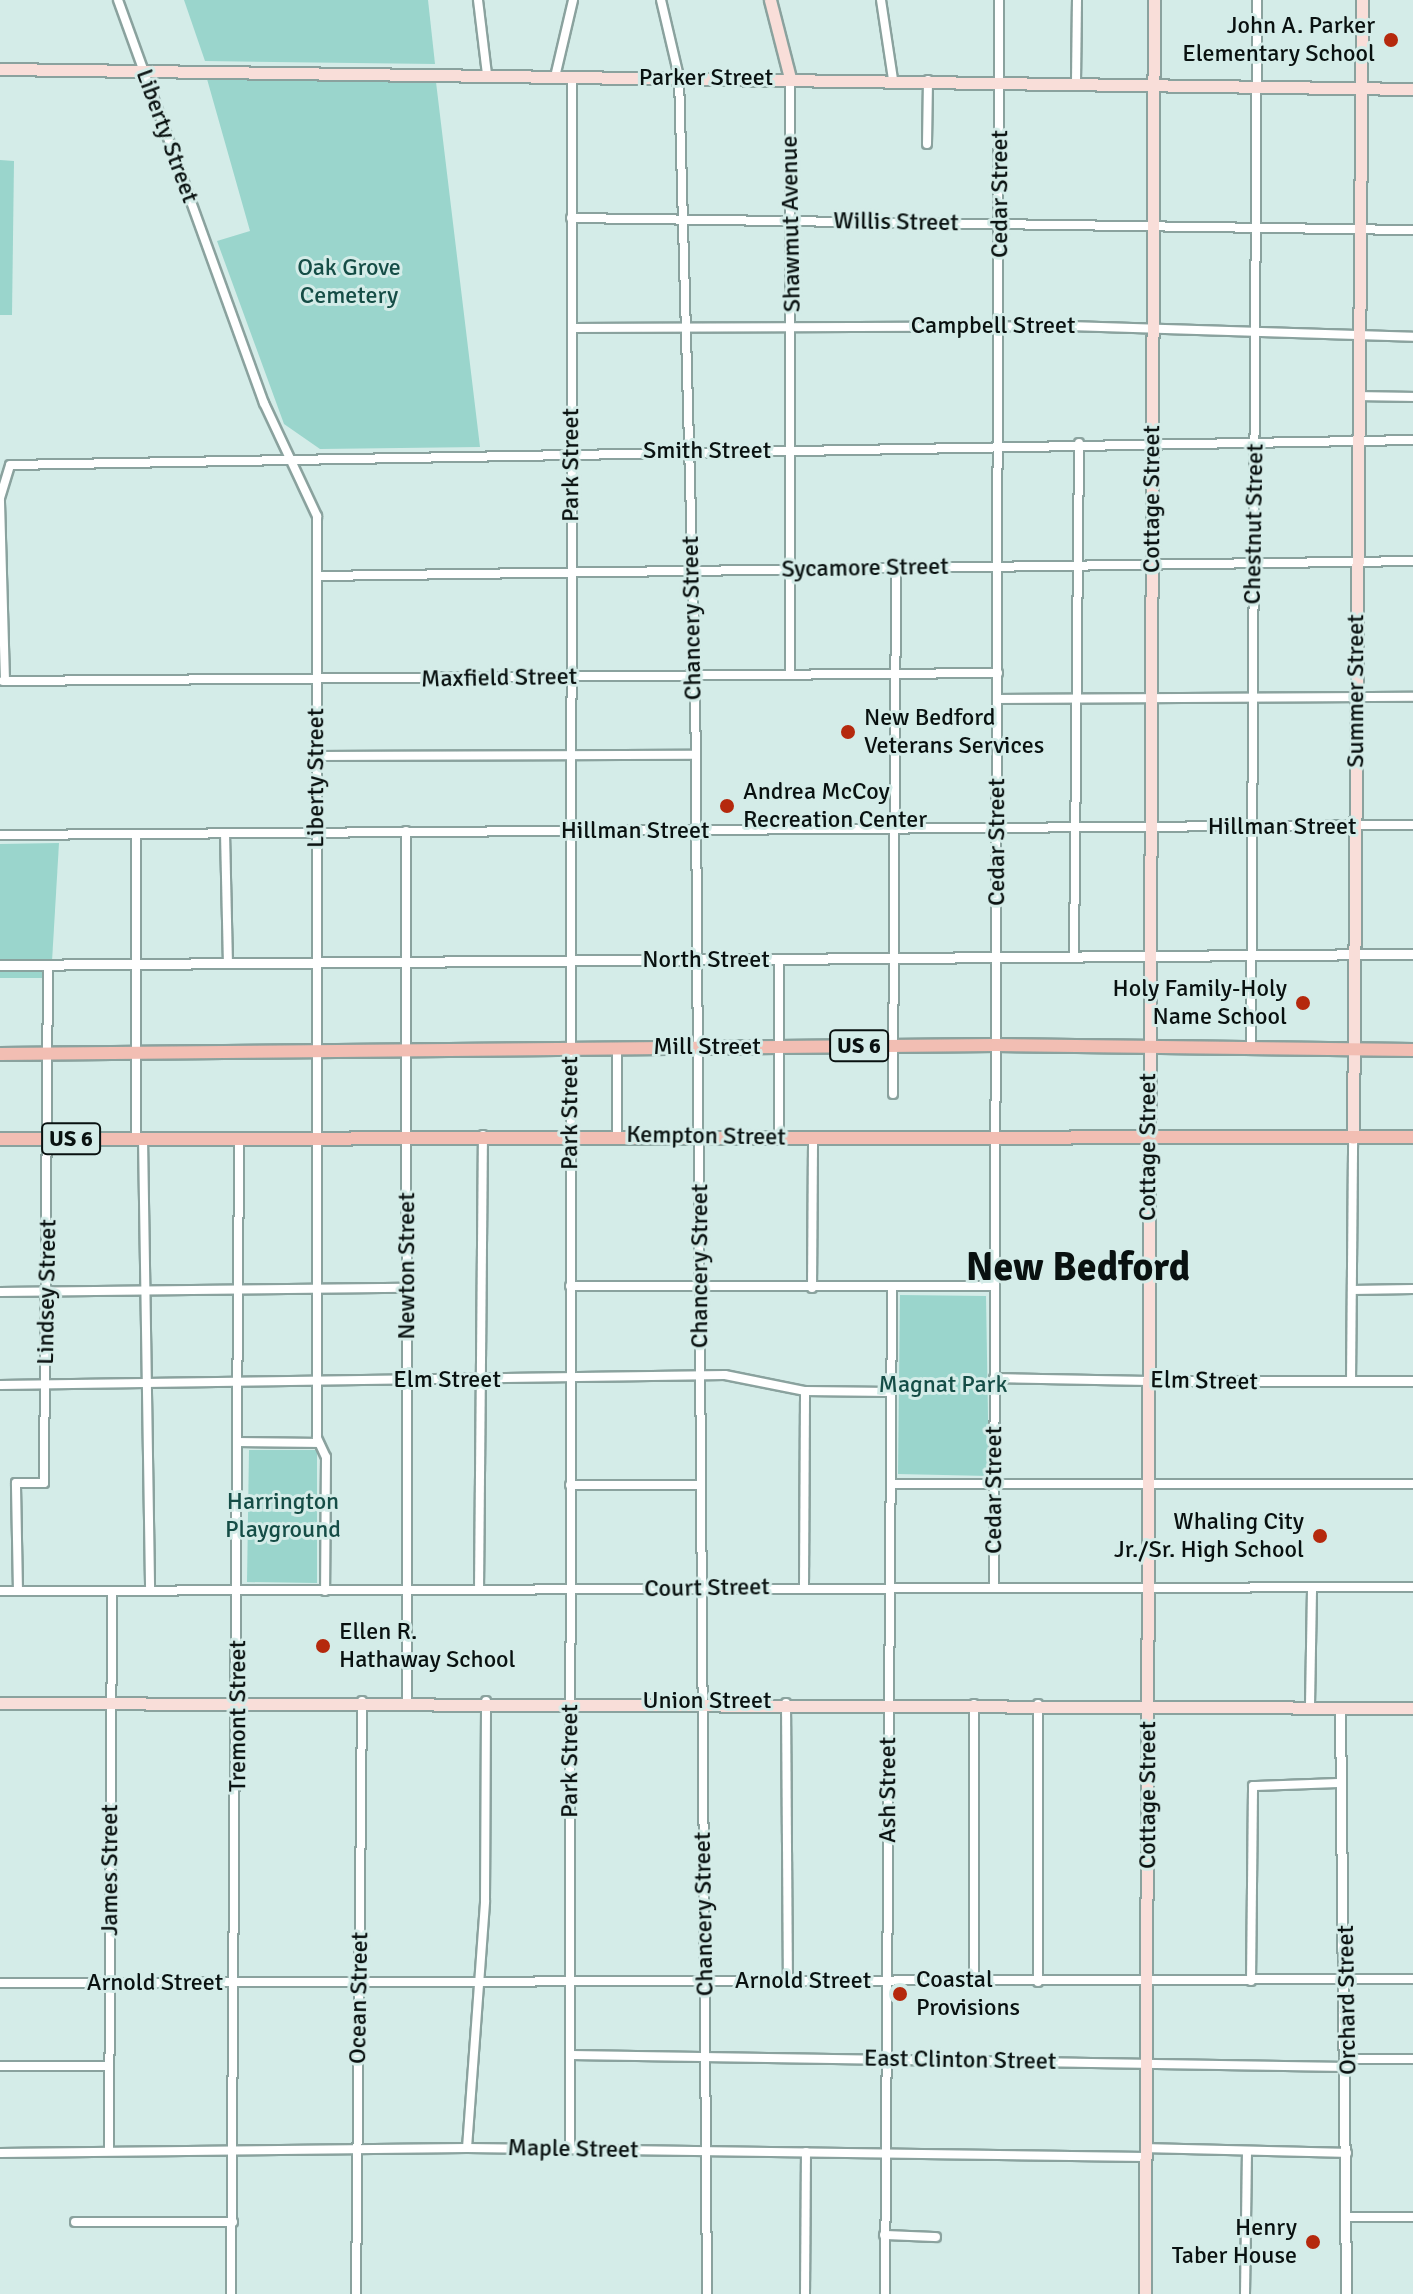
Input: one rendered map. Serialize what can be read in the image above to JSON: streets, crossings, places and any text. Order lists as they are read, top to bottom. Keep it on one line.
{"streets":{"main road":["Parker Street","Shawmut Avenue","Cottage Street","Summer Street","US 6","Mill Street","Kempton Street","Union Street"],"street":["Liberty Street","Cedar Street","Willis Street","Campbell Street","Smith Street","Park Street","Chestnut Street","Sycamore Street","Chancery Street","Maxfield Street","Hillman Street","North Street","Newton Street","Lindsey Street","Elm Street","Court Street","Tremont Street","Ash Street","James Street","Arnold Street","Ocean Street","Orchard Street","East Clinton Street","Maple Street"]},"crossings":[["Parker Street","Liberty Street"],["Parker Street","Cedar Street"],["Parker Street","Shawmut Avenue"],["Parker Street","Park Street"],["Parker Street","Cottage Street"],["Parker Street","Chestnut Street"],["Parker Street","Chancery Street"],["Parker Street","Summer Street"],["Liberty Street","Smith Street"],["Liberty Street","Sycamore Street"],["Liberty Street","Maxfield Street"],["Liberty Street","Hillman Street"],["Liberty Street","North Street"],["Liberty Street","Mill Street"],["Liberty Street","Kempton Street"],["Liberty Street","Elm Street"],["Liberty Street","Court Street"],["Cedar Street","Willis Street"],["Cedar Street","Campbell Street"],["Cedar Street","Smith Street"],["Cedar Street","Sycamore Street"],["Cedar Street","Maxfield Street"],["Cedar Street","Hillman Street"],["Cedar Street","North Street"],["Cedar Street","Mill Street"],["Cedar Street","Kempton Street"],["Cedar Street","Elm Street"],["Cedar Street","Court Street"],["Willis Street","Shawmut Avenue"],["Willis Street","Park Street"],["Willis Street","Cottage Street"],["Willis Street","Chestnut Street"],["Willis Street","Chancery Street"],["Willis Street","Summer Street"],["Shawmut Avenue","Campbell Street"],["Shawmut Avenue","Smith Street"],["Shawmut Avenue","Sycamore Street"],["Shawmut Avenue","Maxfield Street"],["Campbell Street","Park Street"],["Campbell Street","Cottage Street"],["Campbell Street","Chestnut Street"],["Campbell Street","Chancery Street"],["Campbell Street","Summer Street"],["Smith Street","Park Street"],["Smith Street","Cottage Street"],["Smith Street","Chestnut Street"],["Smith Street","Chancery Street"],["Smith Street","Maxfield Street"],["Smith Street","Summer Street"],["Park Street","Sycamore Street"],["Park Street","Maxfield Street"],["Park Street","Hillman Street"],["Park Street","North Street"],["Park Street","Mill Street"],["Park Street","Kempton Street"],["Park Street","Elm Street"],["Park Street","Court Street"],["Park Street","Union Street"],["Park Street","Arnold Street"],["Park Street","East Clinton Street"],["Park Street","Maple Street"],["Cottage Street","Sycamore Street"],["Cottage Street","Hillman Street"],["Cottage Street","North Street"],["Cottage Street","Mill Street"],["Cottage Street","Kempton Street"],["Cottage Street","Elm Street"],["Cottage Street","Court Street"],["Cottage Street","Union Street"],["Cottage Street","Arnold Street"],["Cottage Street","East Clinton Street"],["Cottage Street","Maple Street"],["Chestnut Street","Sycamore Street"],["Chestnut Street","Hillman Street"],["Chestnut Street","North Street"],["Chestnut Street","Mill Street"],["Sycamore Street","Chancery Street"],["Sycamore Street","Summer Street"],["Chancery Street","Maxfield Street"],["Chancery Street","Hillman Street"],["Chancery Street","North Street"],["Chancery Street","Mill Street"],["Chancery Street","Kempton Street"],["Chancery Street","Elm Street"],["Chancery Street","Court Street"],["Chancery Street","Union Street"],["Chancery Street","Arnold Street"],["Chancery Street","East Clinton Street"],["Chancery Street","Maple Street"],["Summer Street","Hillman Street"],["Summer Street","North Street"],["Summer Street","Mill Street"],["Summer Street","Kempton Street"],["Summer Street","Elm Street"],["Hillman Street","Newton Street"],["North Street","Newton Street"],["North Street","Lindsey Street"],["Mill Street","Newton Street"],["Mill Street","Lindsey Street"],["Kempton Street","Newton Street"],["Kempton Street","Lindsey Street"],["Kempton Street","Tremont Street"],["Newton Street","Elm Street"],["Newton Street","Court Street"],["Newton Street","Union Street"],["Lindsey Street","Elm Street"],["Lindsey Street","Court Street"],["Elm Street","Tremont Street"],["Elm Street","Ash Street"],["Court Street","Tremont Street"],["Court Street","Ash Street"],["Court Street","James Street"],["Union Street","Tremont Street"],["Union Street","Ash Street"],["Union Street","James Street"],["Union Street","Ocean Street"],["Union Street","Orchard Street"],["Tremont Street","Arnold Street"],["Tremont Street","Maple Street"],["Ash Street","Arnold Street"],["Ash Street","East Clinton Street"],["Ash Street","Maple Street"],["James Street","Arnold Street"],["James Street","Maple Street"],["Arnold Street","Ocean Street"],["Arnold Street","Orchard Street"],["Ocean Street","Maple Street"],["Orchard Street","East Clinton Street"],["Orchard Street","Maple Street"]],"districts":["New Bedford"],"parks":["Oak Grove Cemetery","Magnat Park","Harrington Playground"],"places":["John A. Parker Elementary School","New Bedford Veterans Services","Andrea McCoy Recreation Center","Holy Family-Holy Name School","Whaling City Jr./Sr. High School","Ellen R. Hathaway School","Coastal Provisions","Henry Taber House"]}
